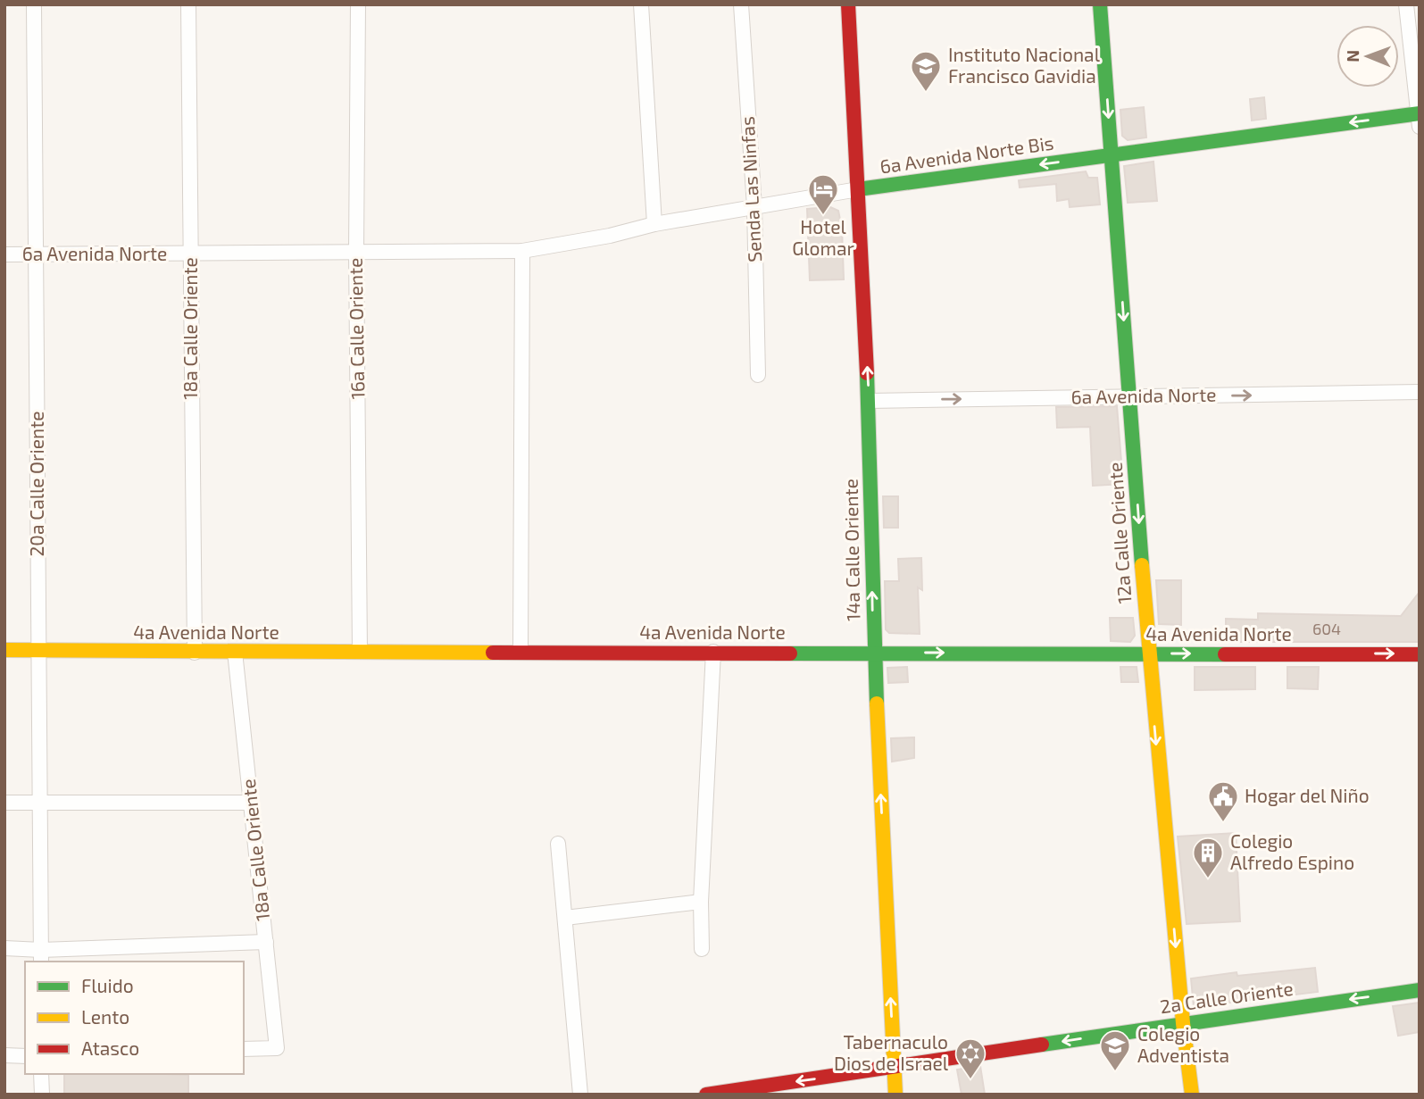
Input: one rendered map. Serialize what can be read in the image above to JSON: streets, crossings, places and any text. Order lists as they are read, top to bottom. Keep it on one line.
{"streets":{"street":["6a Avenida Norte Bis","Senda Las Ninfas","6a Avenida Norte","18a Calle Oriente","16a Calle Oriente","20a Calle Oriente","12a Calle Oriente","14a Calle Oriente","4a Avenida Norte","2a Calle Oriente"]},"crossings":[["6a Avenida Norte Bis","Senda Las Ninfas"],["6a Avenida Norte Bis","6a Avenida Norte"],["6a Avenida Norte Bis","12a Calle Oriente"],["6a Avenida Norte Bis","14a Calle Oriente"],["6a Avenida Norte","18a Calle Oriente"],["6a Avenida Norte","16a Calle Oriente"],["6a Avenida Norte","20a Calle Oriente"],["6a Avenida Norte","12a Calle Oriente"],["6a Avenida Norte","14a Calle Oriente"],["18a Calle Oriente","4a Avenida Norte"],["16a Calle Oriente","4a Avenida Norte"],["20a Calle Oriente","4a Avenida Norte"],["12a Calle Oriente","4a Avenida Norte"],["12a Calle Oriente","2a Calle Oriente"],["14a Calle Oriente","4a Avenida Norte"],["14a Calle Oriente","2a Calle Oriente"]],"one_way":["6a Avenida Norte Bis","6a Avenida Norte","12a Calle Oriente","14a Calle Oriente","4a Avenida Norte","2a Calle Oriente"],"places":{"school or university":["Instituto Nacional Francisco Gavidia","Colegio Adventista"],"hotel":["Hotel Glomar"],"public building":["Hogar del Niño"],"building":["Colegio Alfredo Espino"],"synagogue":["Tabernaculo Dios de Israel"]},"house_numbers":["604"],"legend":["Fluido","Lento","Atasco"],"north":"left"}
